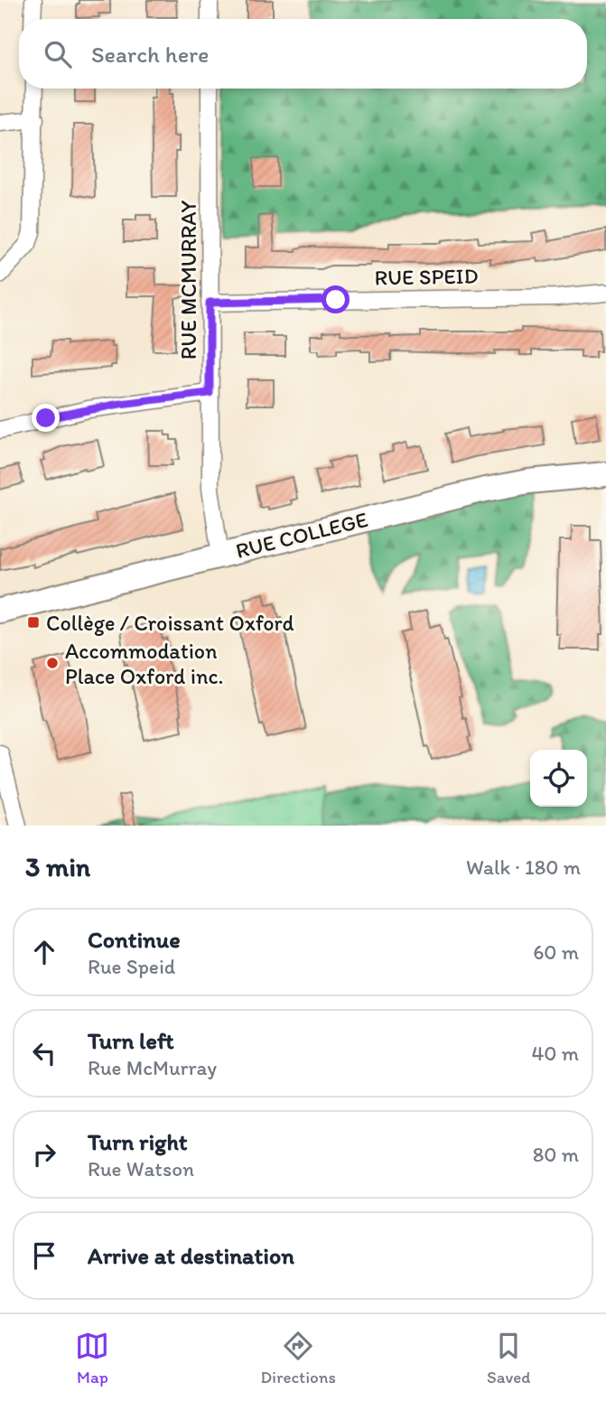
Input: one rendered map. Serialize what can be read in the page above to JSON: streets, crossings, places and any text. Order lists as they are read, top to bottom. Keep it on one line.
{"streets":{"street":["RUE SPEID","RUE MCMURRAY","RUE COLLEGE"]},"crossings":[["RUE SPEID","RUE MCMURRAY"],["RUE MCMURRAY","RUE COLLEGE"]],"places":{"transit":["Collège / Croissant Oxford"],"other":["Accommodation Place Oxford inc."]},"page":{"search":"Search here","heading":["3 min","Walk · 180 m"],"list":[["Continue","Rue Speid","60 m"],["Turn left","Rue McMurray","40 m"],["Turn right","Rue Watson","80 m"],"Arrive at destination"],"nav":["Map","Directions","Saved"]}}
